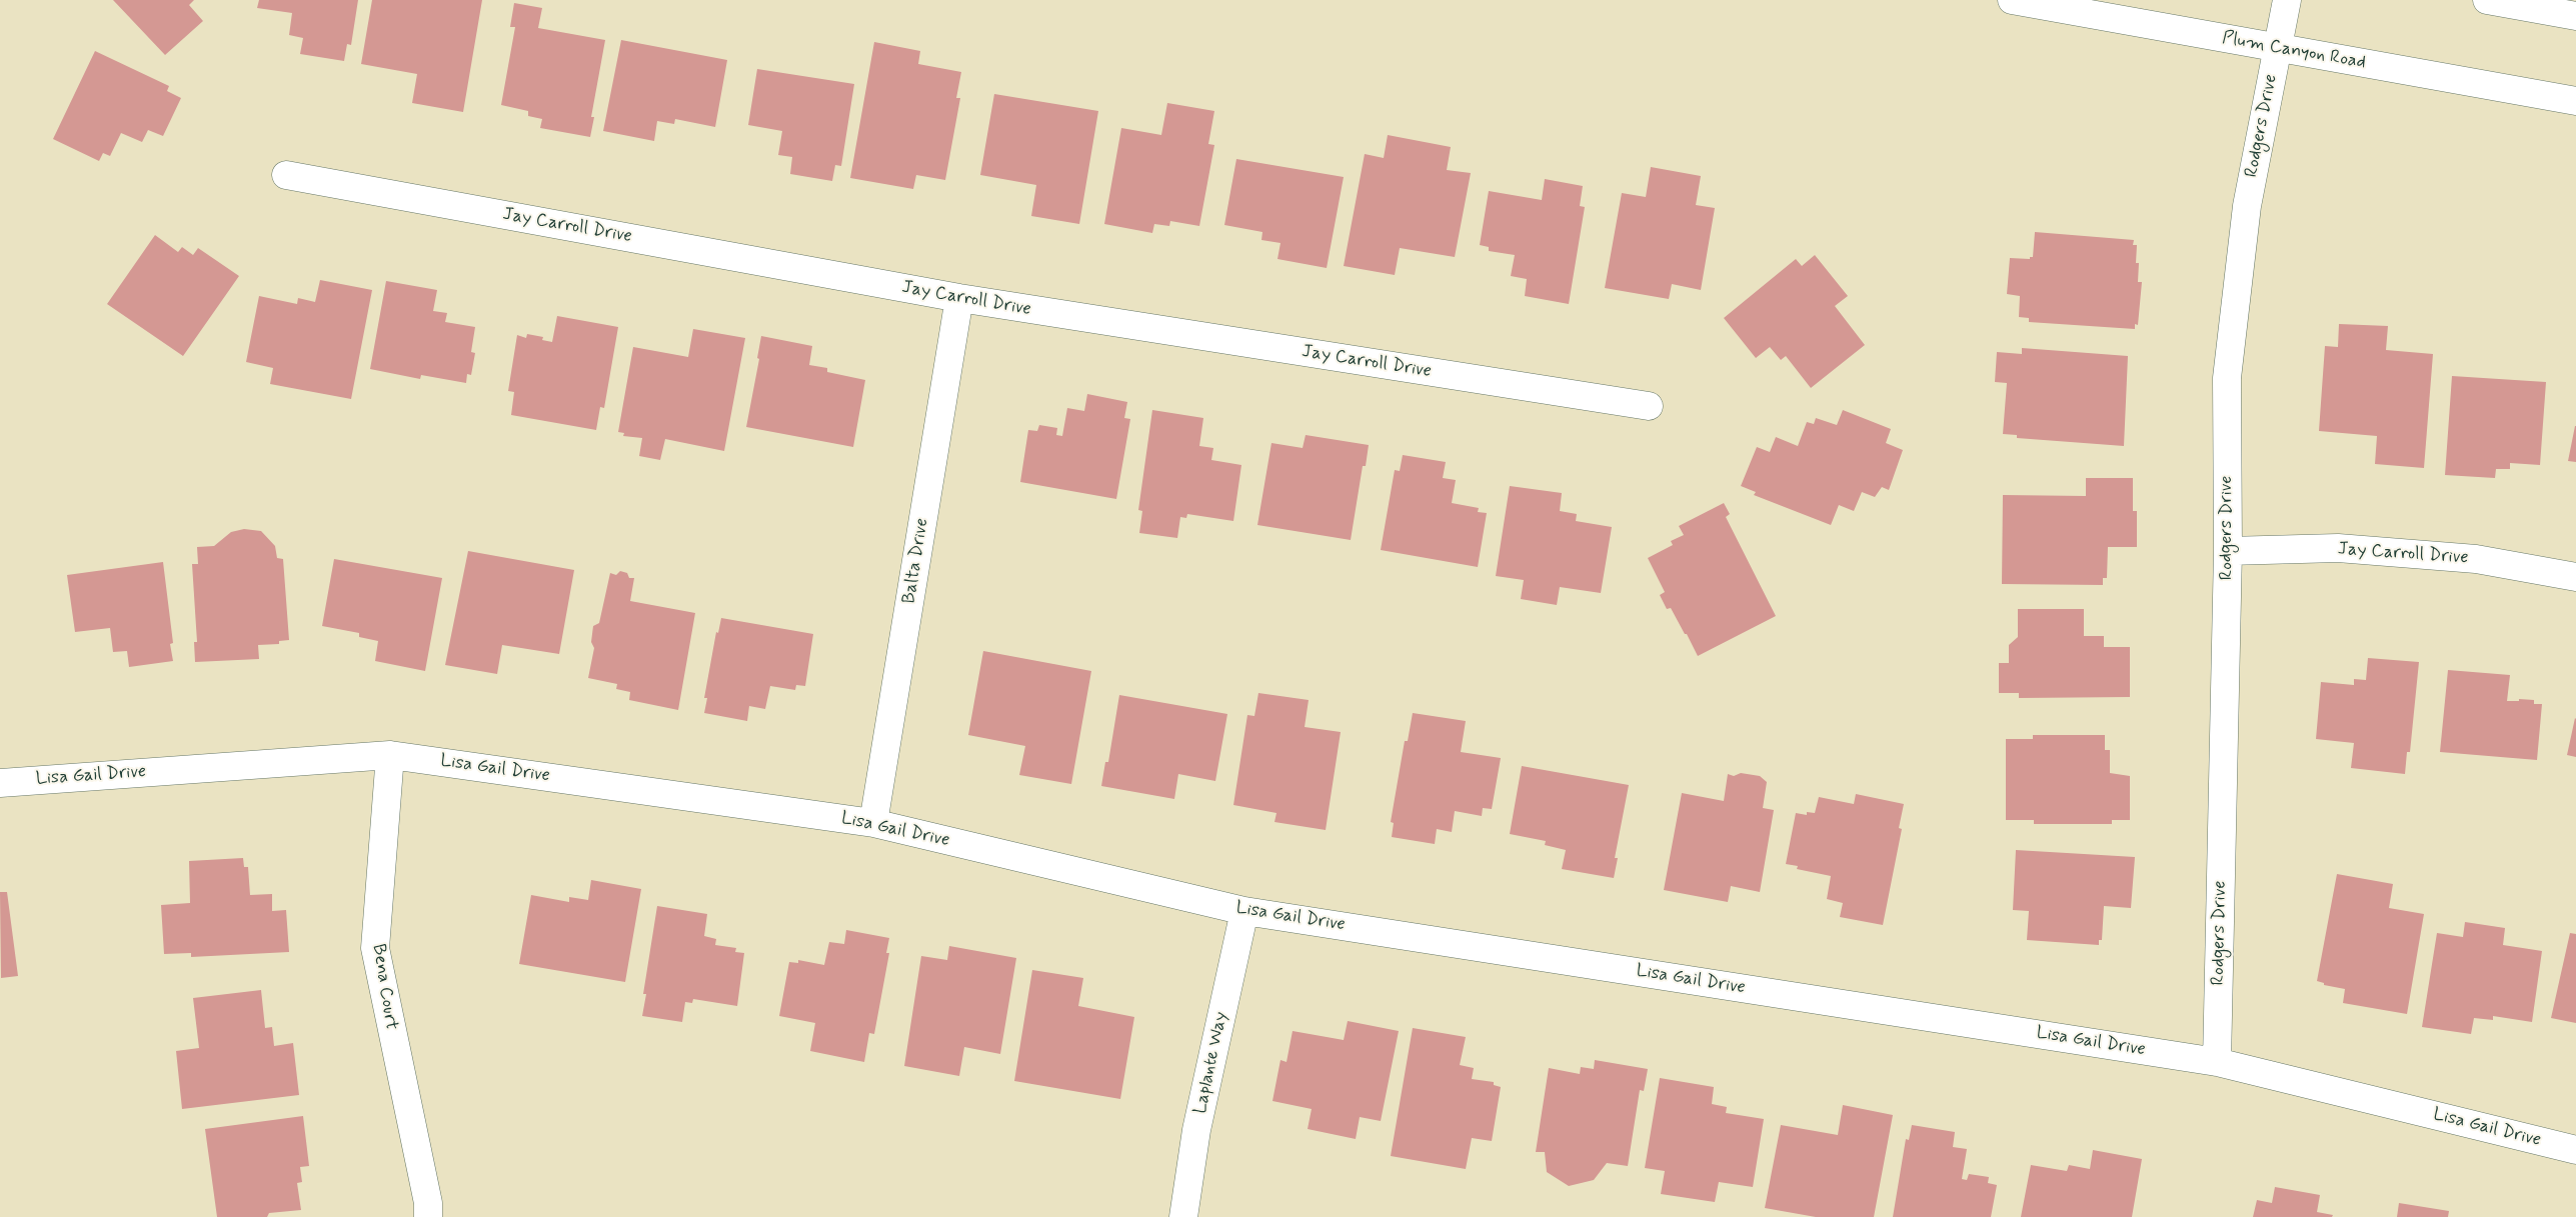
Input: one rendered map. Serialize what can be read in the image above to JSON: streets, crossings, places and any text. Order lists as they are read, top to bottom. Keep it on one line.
{"streets":{"street":["Plum Canyon Road","Rodgers Drive","Jay Carroll Drive","Balta Drive","Lisa Gail Drive","Bena Court","Laplante Way"]},"crossings":[["Plum Canyon Road","Rodgers Drive"],["Rodgers Drive","Jay Carroll Drive"],["Rodgers Drive","Lisa Gail Drive"],["Jay Carroll Drive","Balta Drive"],["Balta Drive","Lisa Gail Drive"],["Lisa Gail Drive","Bena Court"],["Lisa Gail Drive","Laplante Way"]]}
